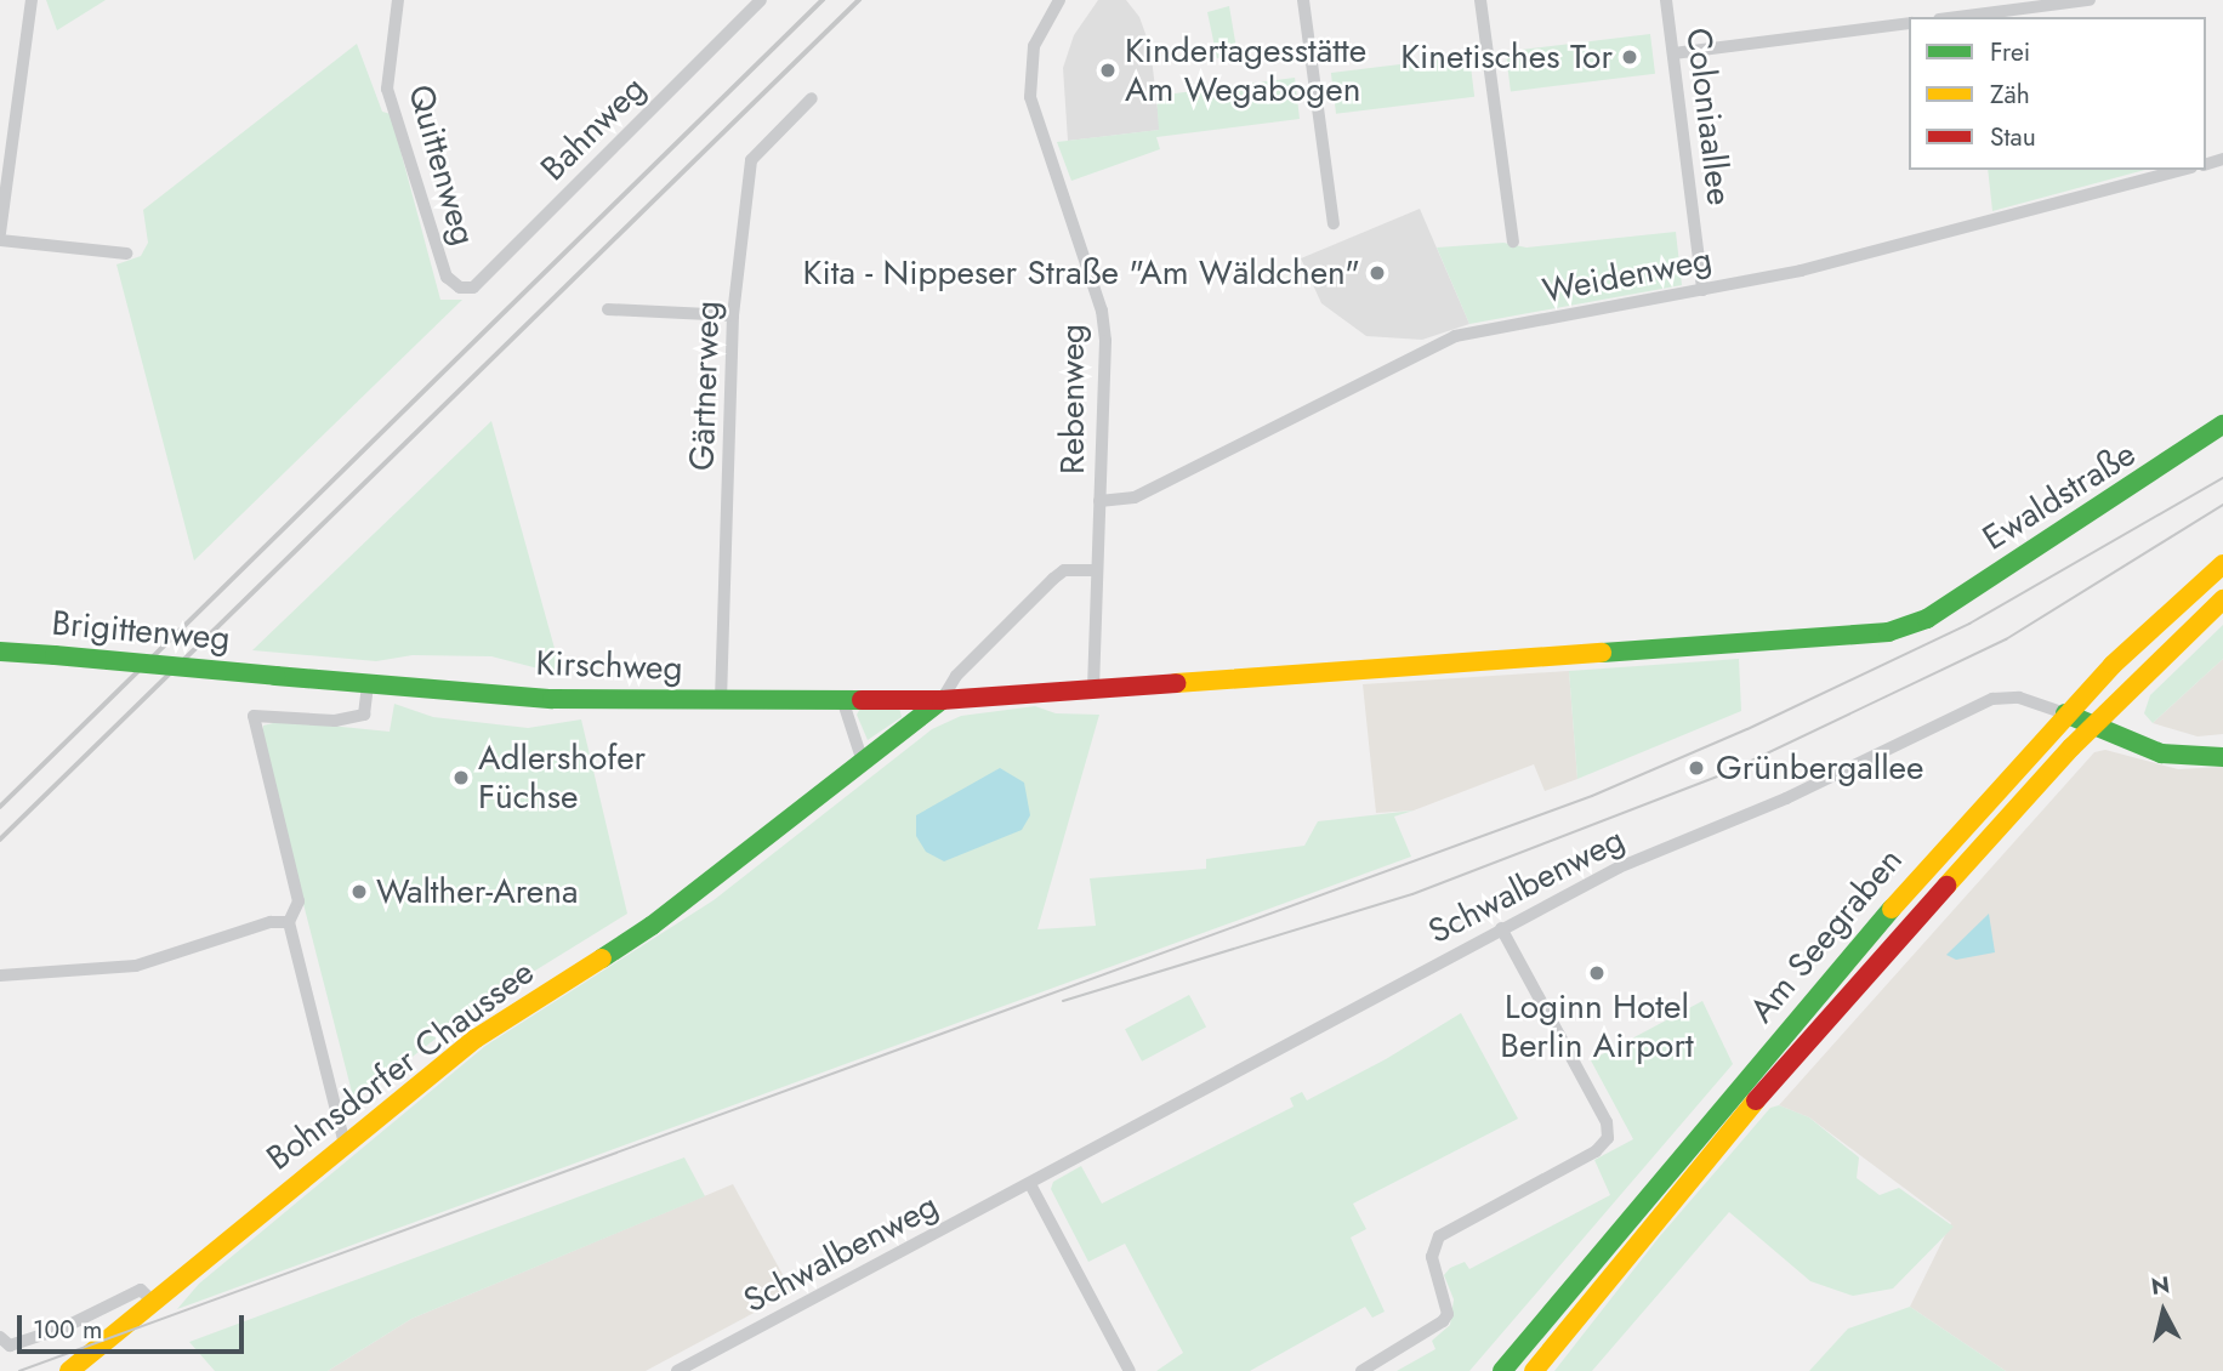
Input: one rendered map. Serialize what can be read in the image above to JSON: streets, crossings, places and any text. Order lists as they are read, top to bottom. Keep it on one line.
{"streets":{"street":["Coloniaallee","Bahnweg","Quittenweg","Weidenweg","Gärtnerweg","Rebenweg","Ewaldstraße","Brigittenweg","Kirschweg","Schwalbenweg","Am Seegraben","Bohnsdorfer Chaussee"]},"crossings":[["Coloniaallee","Weidenweg"],["Bahnweg","Quittenweg"],["Weidenweg","Rebenweg"],["Gärtnerweg","Kirschweg"],["Rebenweg","Ewaldstraße"],["Rebenweg","Kirschweg"],["Ewaldstraße","Kirschweg"],["Brigittenweg","Kirschweg"],["Kirschweg","Bohnsdorfer Chaussee"],["Schwalbenweg","Am Seegraben"]],"places":["Kinetisches Tor","Kindertagesstätte Am Wegabogen","Kita - Nippeser Straße \"Am Wäldchen\"","Grünbergallee","Adlershofer Füchse","Walther-Arena","Loginn Hotel Berlin Airport"],"legend":["Frei","Zäh","Stau"],"scale_bar":"100 m","north":"top"}
